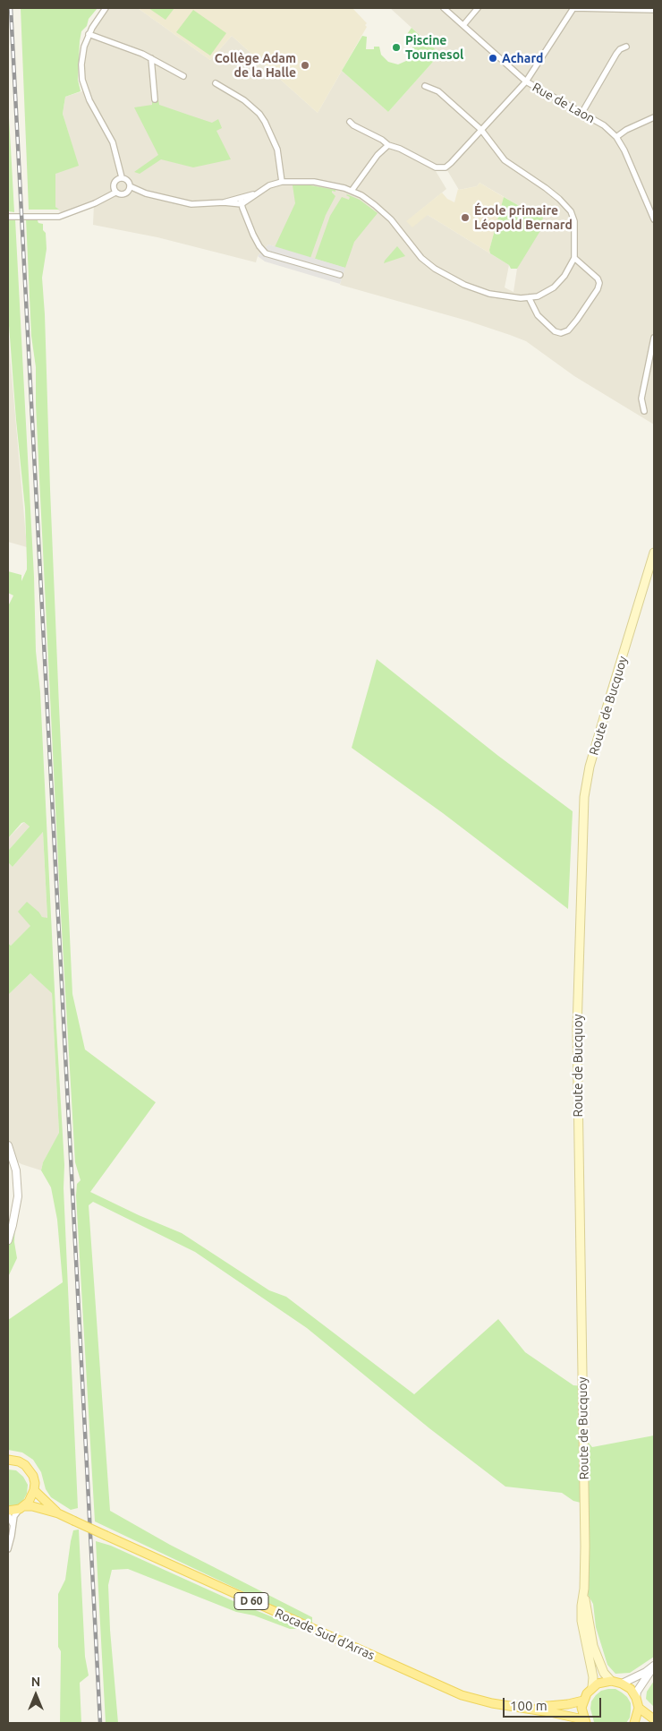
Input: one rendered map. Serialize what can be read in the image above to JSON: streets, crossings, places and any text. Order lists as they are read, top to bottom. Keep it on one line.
{"streets":{"main road":["Route de Bucquoy","D 60","Rocade Sud d'Arras"],"street":["Rue de Laon"]},"places":["Piscine Tournesol","Achard","Collège Adam de la Halle","École primaire Léopold Bernard"],"scale_bar":"100 m","north":"top"}
